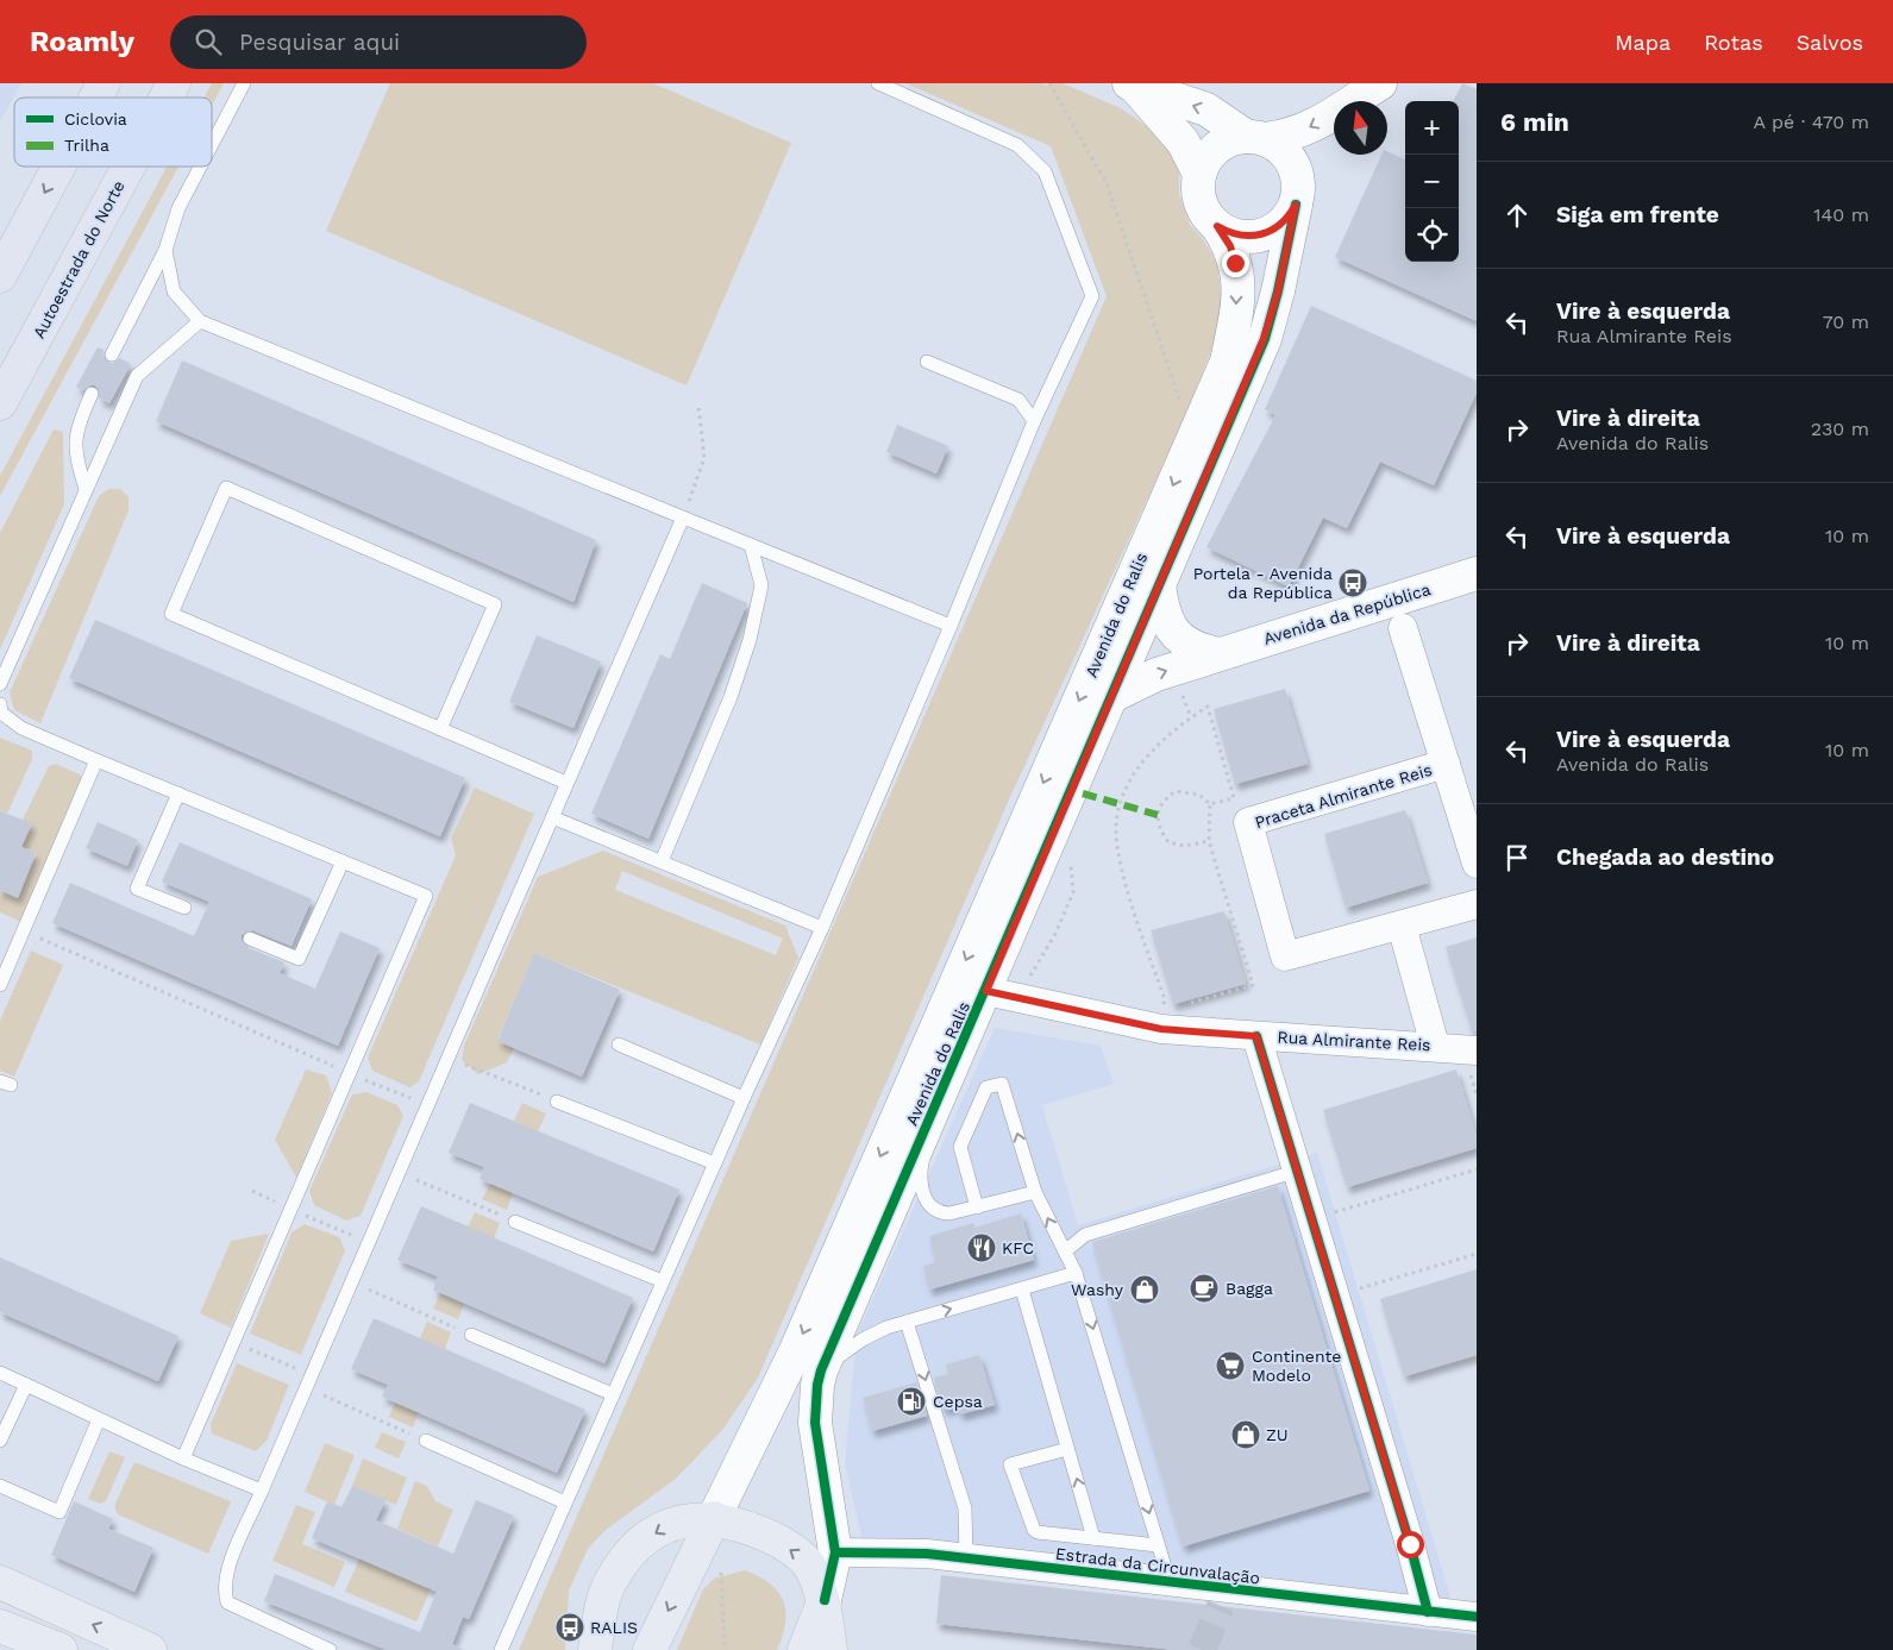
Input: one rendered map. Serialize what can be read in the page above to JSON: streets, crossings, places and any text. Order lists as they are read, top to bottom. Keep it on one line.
{"streets":{"highway":["Autoestrada do Norte"],"street":["Avenida da República","Avenida do Ralis","Praceta Almirante Reis","Rua Almirante Reis","Estrada da Circunvalação"]},"crossings":[["Avenida da República","Avenida do Ralis"],["Avenida do Ralis","Rua Almirante Reis"],["Avenida do Ralis","Estrada da Circunvalação"]],"places":{"bus stop":["Portela - Avenida da República","RALIS"],"restaurant":["KFC"],"cafe":["Bagga"],"shop":["Washy","ZU"],"supermarket":["Continente Modelo"],"fuel station":["Cepsa"]},"legend":["Ciclovia","Trilha"],"north":"top","page":{"header":"Roamly","search":"Pesquisar aqui","nav":["Mapa","Rotas","Salvos"],"heading":["6 min","A pé · 470 m"],"map_buttons":["+","−"],"list":[["Siga em frente","140 m"],["Vire à esquerda","Rua Almirante Reis","70 m"],["Vire à direita","Avenida do Ralis","230 m"],["Vire à esquerda","10 m"],["Vire à direita","10 m"],["Vire à esquerda","Avenida do Ralis","10 m"],"Chegada ao destino"]}}
